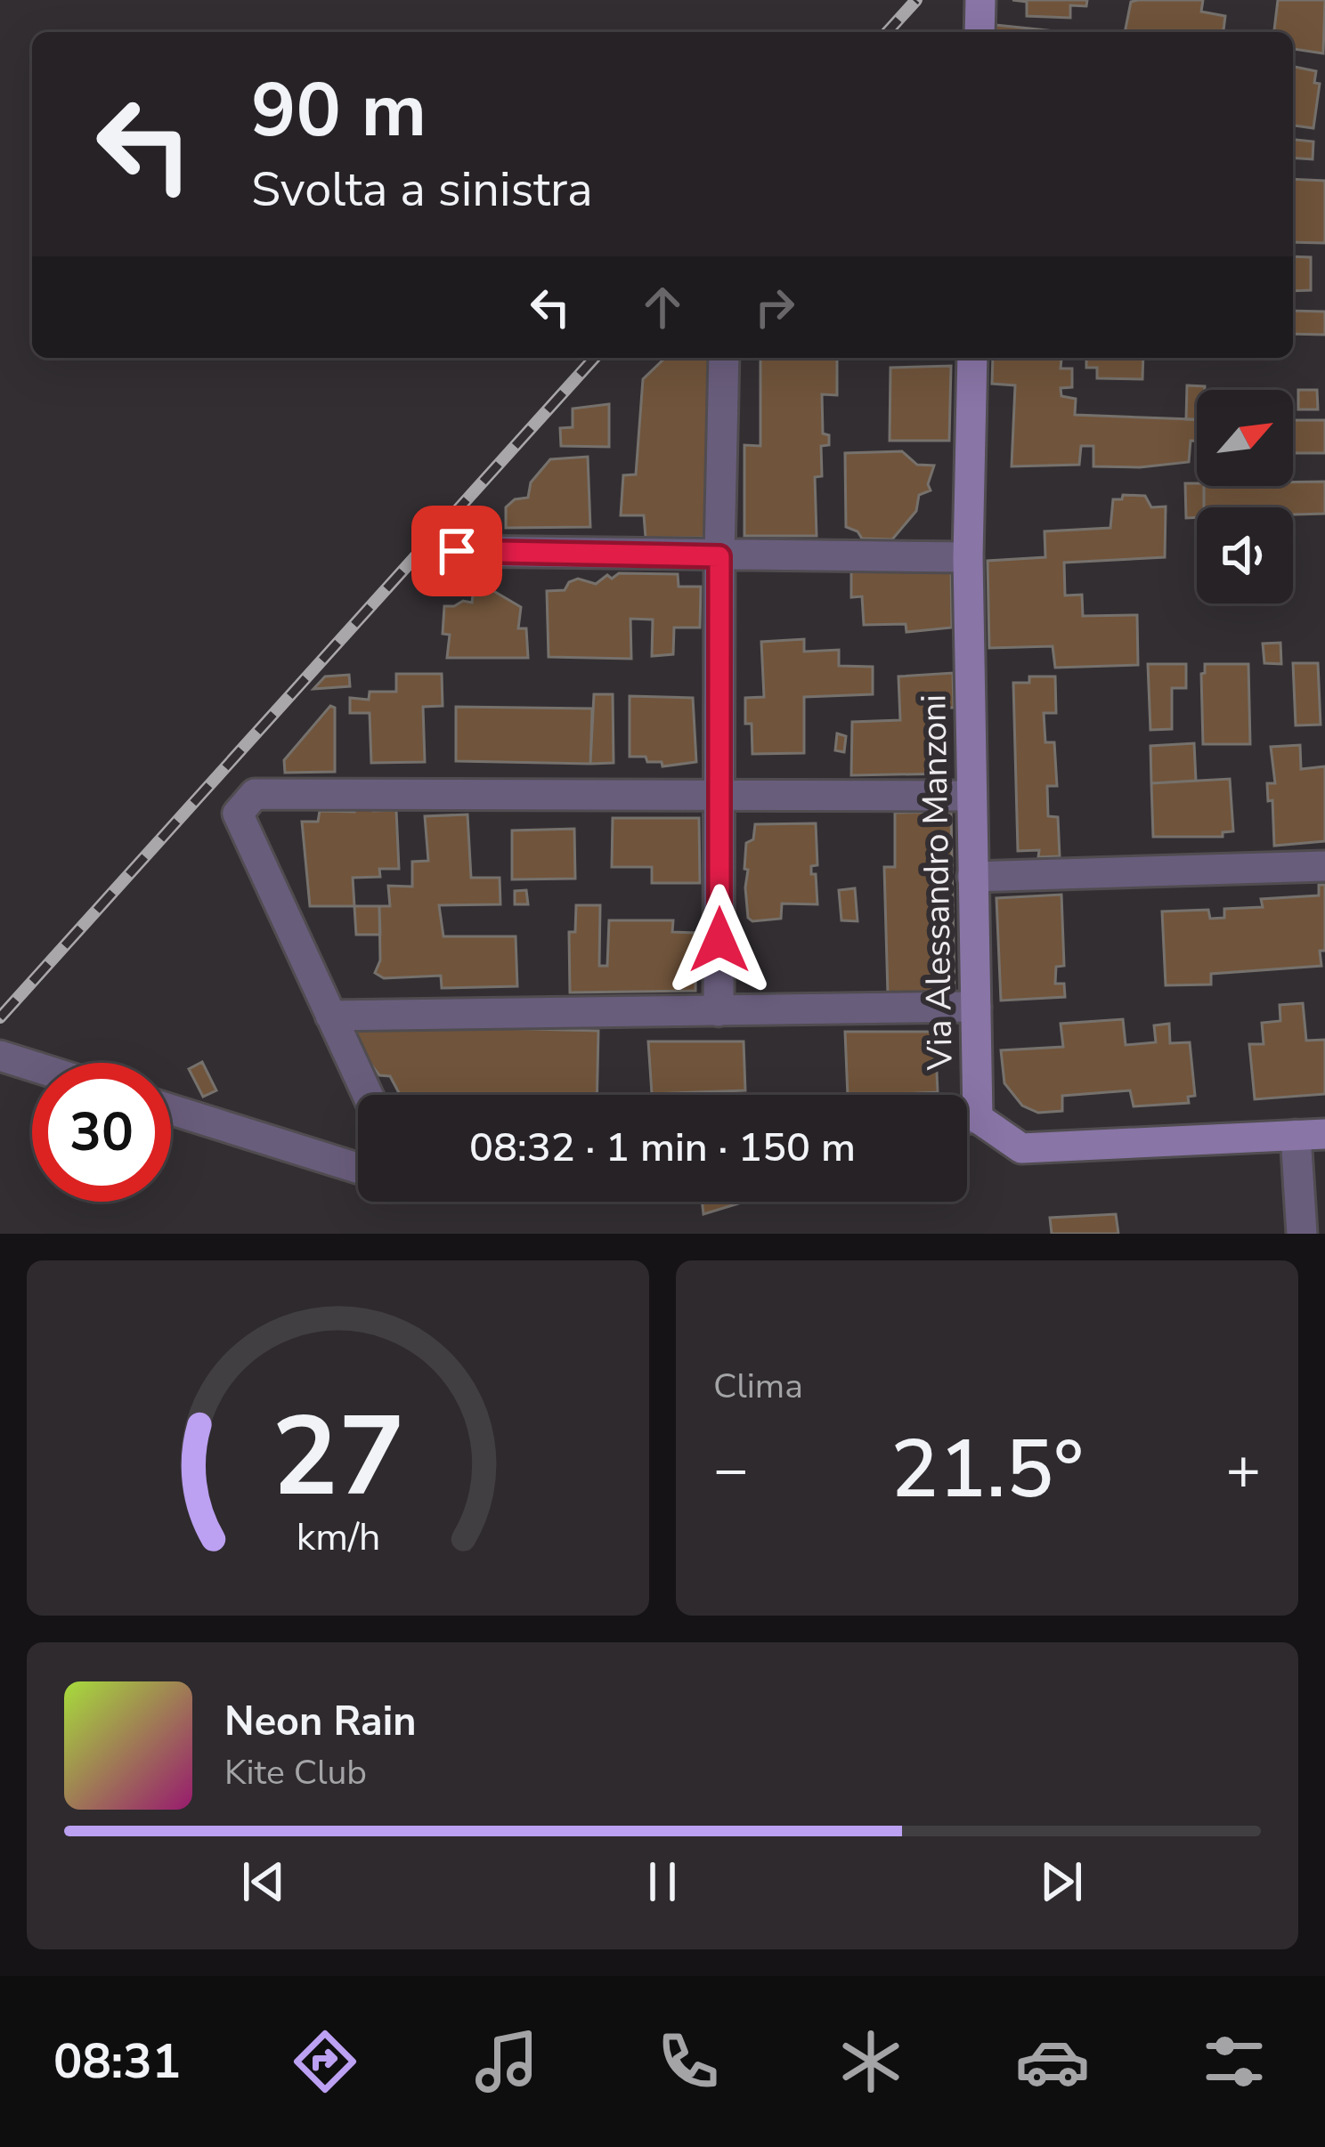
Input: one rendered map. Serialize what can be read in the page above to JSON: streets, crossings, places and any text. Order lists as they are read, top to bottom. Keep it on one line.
{"streets":{"main road":["Via Alessandro Manzoni"]},"north":"top right","page":{"turn":["90 m","Svolta a sinistra"],"limit":"30","trip":"08:32 · 1 min · 150 m","tile":"Clima","heat":["−","21.5°","+"],"song":["Neon Rain","Kite Club"],"tabs":"08:31","gauge":["27","km/h"]}}
